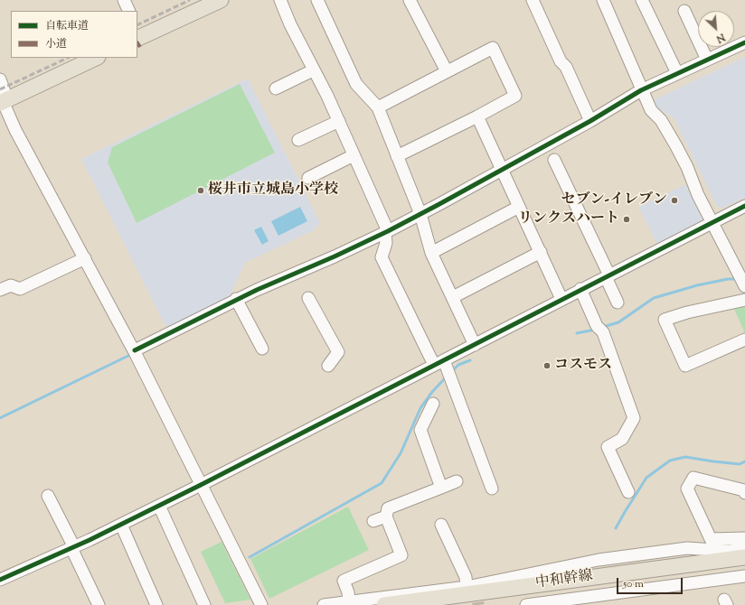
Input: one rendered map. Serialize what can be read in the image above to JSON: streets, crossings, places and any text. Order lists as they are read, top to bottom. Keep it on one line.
{"streets":{"main road":["中和幹線"]},"places":["桜井市立城島小学校","セブン-イレブン","リンクスハート","コスモス"],"legend":["自転車道","小道"],"scale_bar":"50 m","north":"bottom right"}
